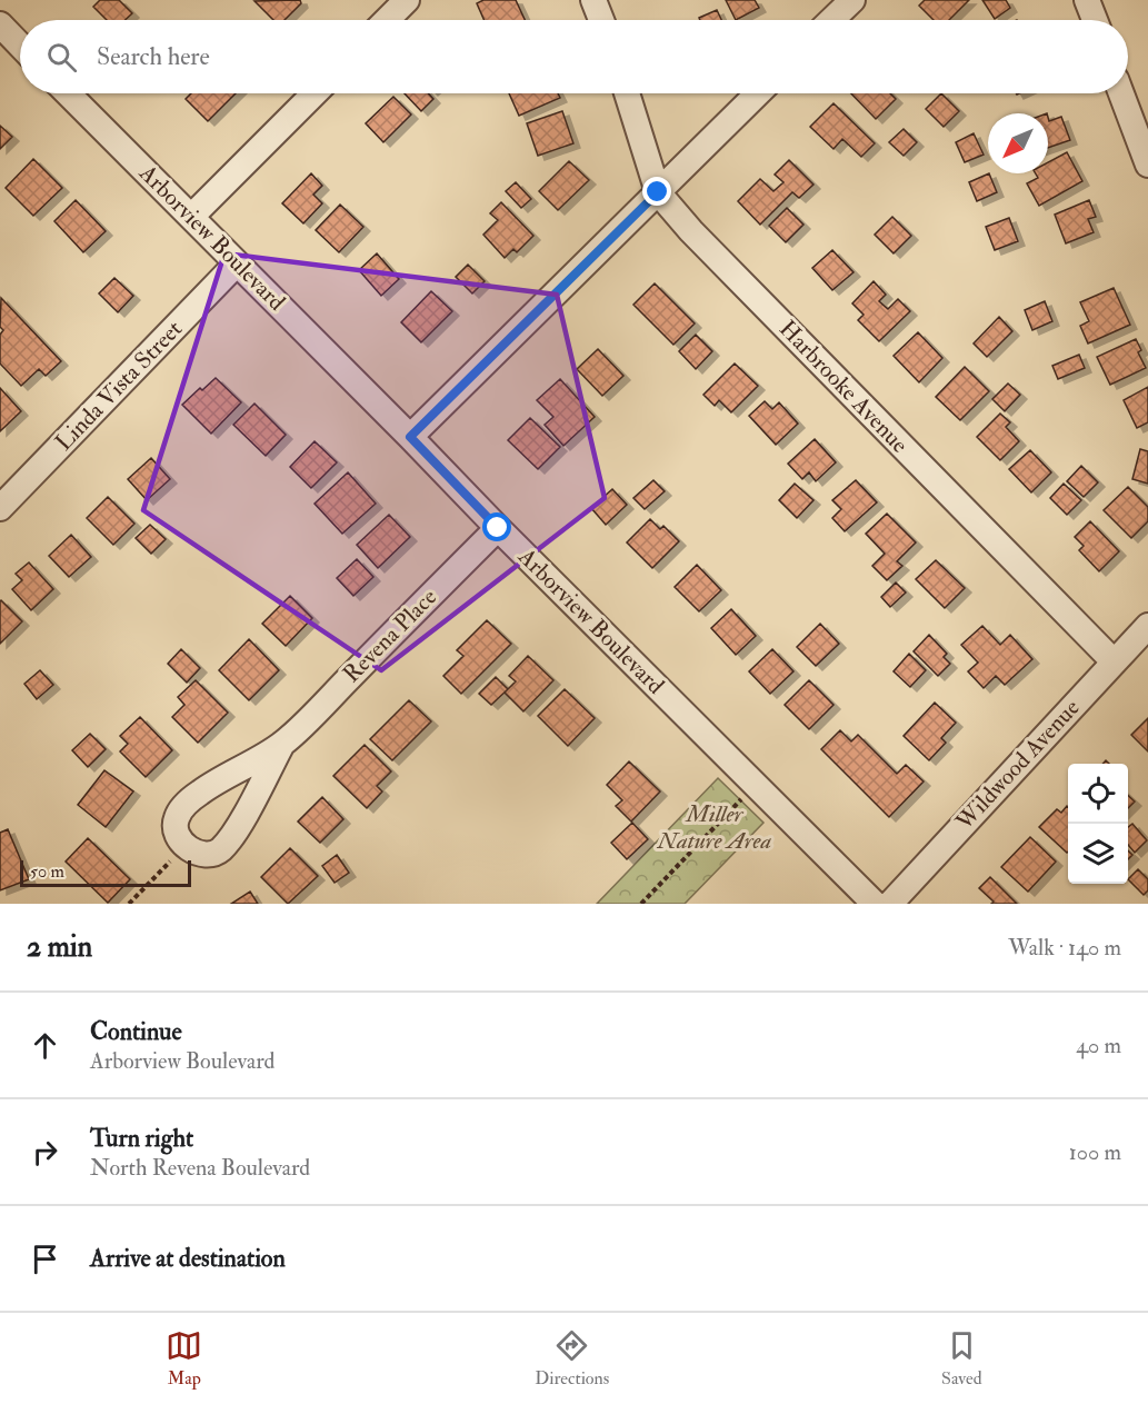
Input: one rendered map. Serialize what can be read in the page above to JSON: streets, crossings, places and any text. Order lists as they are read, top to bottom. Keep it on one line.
{"streets":{"street":["Arborview Boulevard","Linda Vista Street","Harbrooke Avenue","Revena Place","Wildwood Avenue"]},"crossings":[["Arborview Boulevard","Linda Vista Street"],["Arborview Boulevard","Revena Place"],["Harbrooke Avenue","Wildwood Avenue"]],"parks":["Miller Nature Area"],"scale_bar":"50 m","north":"bottom left","page":{"search":"Search here","scale":"50 m","heading":["2 min","Walk · 140 m"],"list":[["Continue","Arborview Boulevard","40 m"],["Turn right","North Revena Boulevard","100 m"],"Arrive at destination"],"nav":["Map","Directions","Saved"]}}
